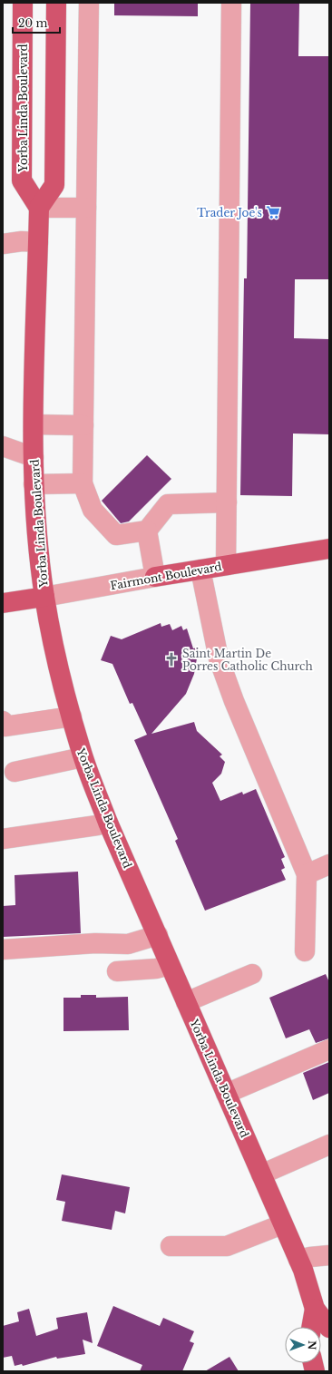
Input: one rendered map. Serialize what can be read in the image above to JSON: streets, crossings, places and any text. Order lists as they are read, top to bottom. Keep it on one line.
{"streets":{"main road":["Yorba Linda Boulevard","Fairmont Boulevard"]},"crossings":[["Yorba Linda Boulevard","Fairmont Boulevard"]],"places":{"supermarket":["Trader Joe's"],"church":["Saint Martin De Porres Catholic Church"]},"scale_bar":"20 m","north":"right"}
